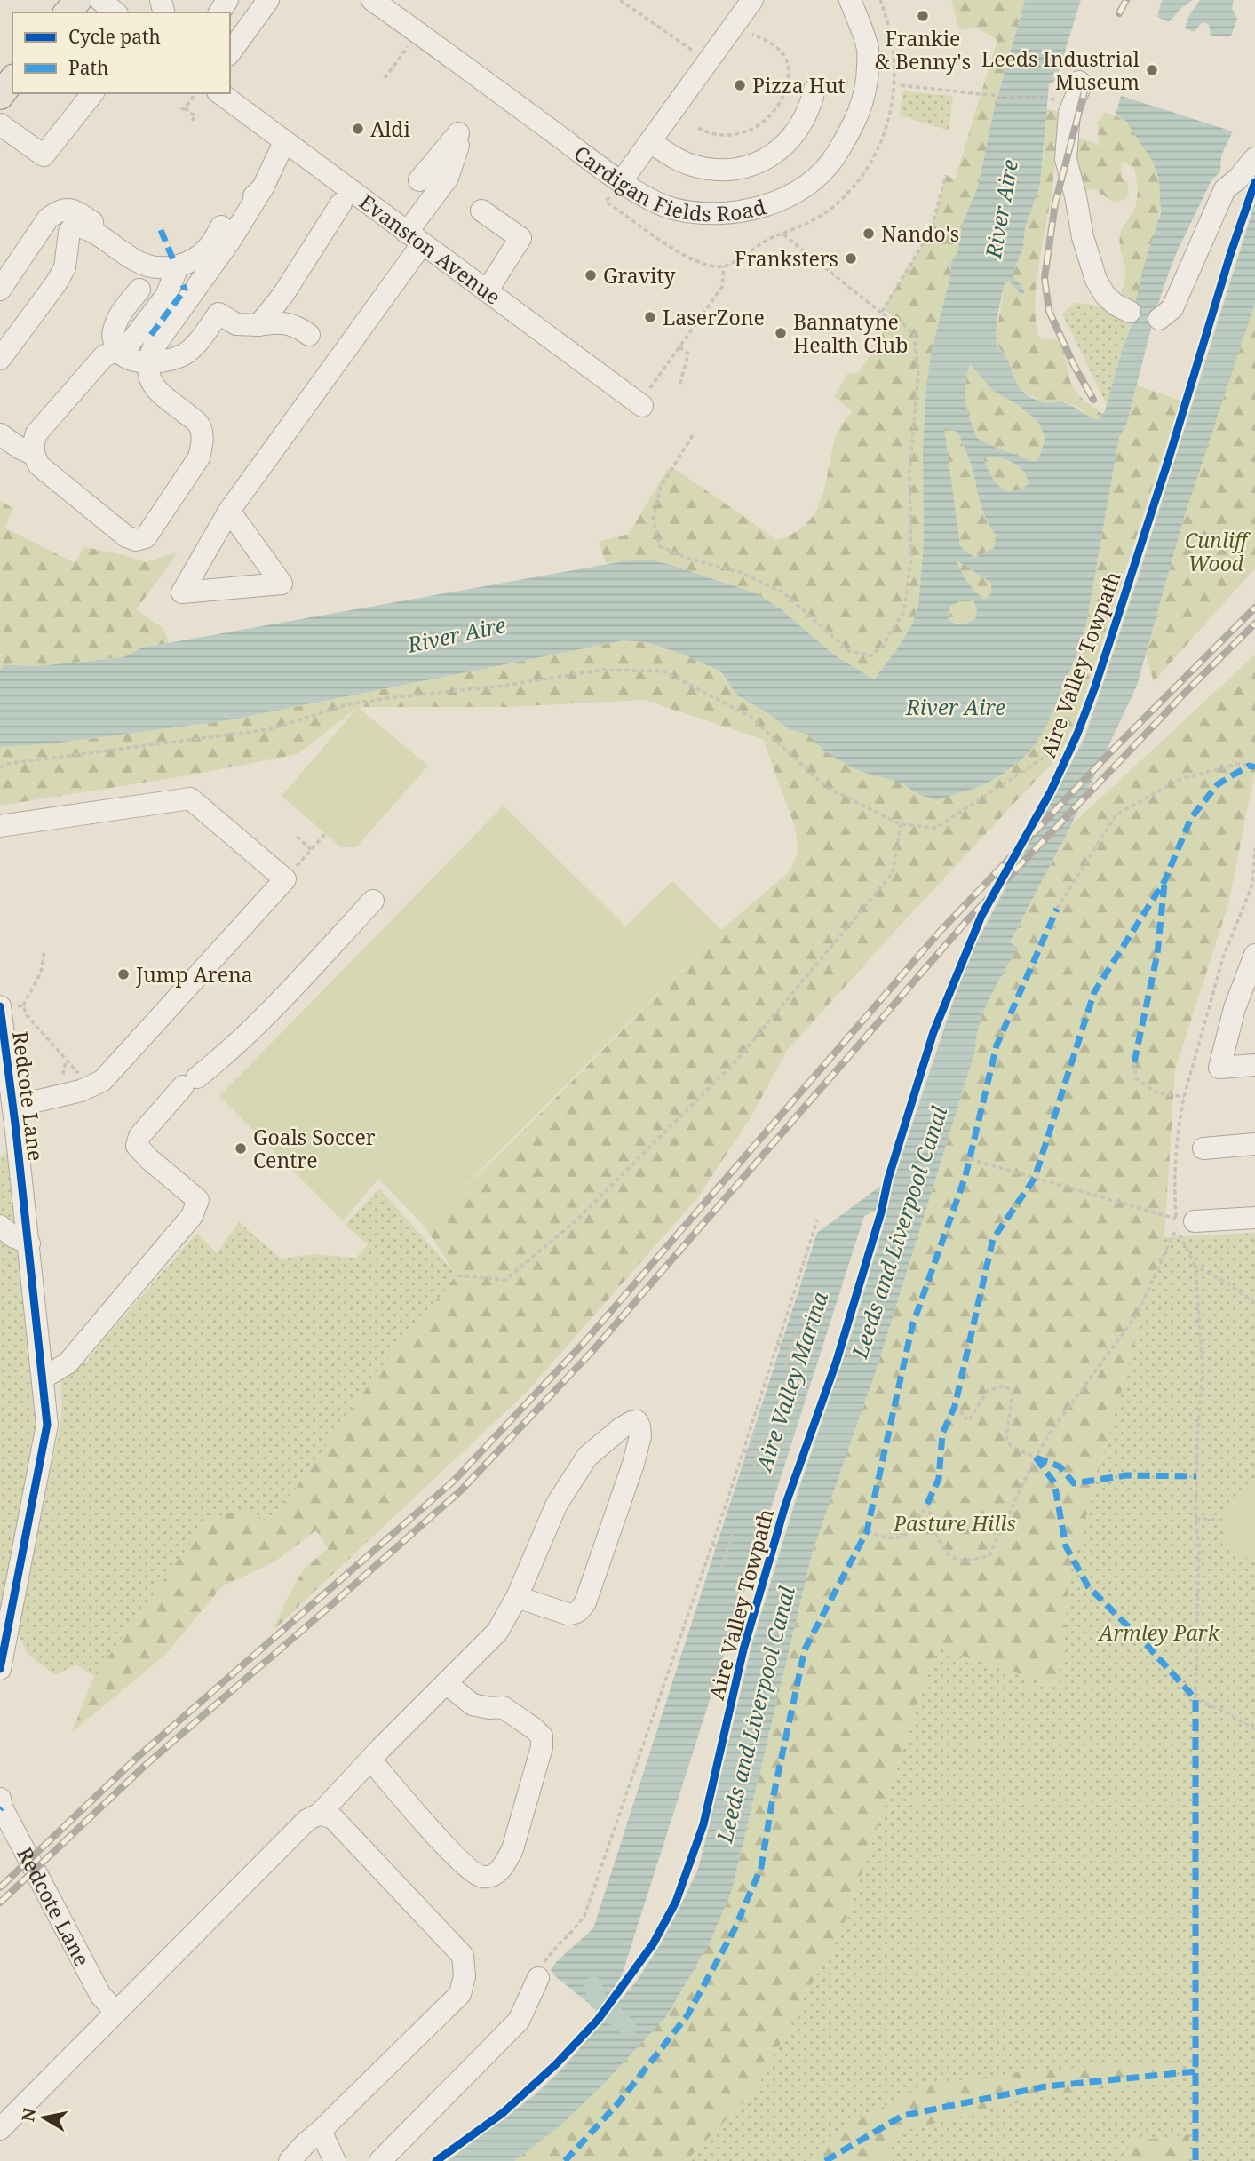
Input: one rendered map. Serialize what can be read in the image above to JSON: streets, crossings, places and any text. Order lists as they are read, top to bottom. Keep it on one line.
{"streets":{"street":["Cardigan Fields Road","Evanston Avenue","Redcote Lane"],"cycle path":["Aire Valley Towpath"]},"water":["River Aire","Leeds and Liverpool Canal","Aire Valley Marina"],"parks":["Cunliff Wood","Pasture Hills","Armley Park"],"places":["Frankie & Benny's","Leeds Industrial Museum","Pizza Hut","Aldi","Nando's","Franksters","Gravity","LaserZone","Bannatyne Health Club","Jump Arena","Goals Soccer Centre"],"legend":["Cycle path","Path"],"north":"left"}
